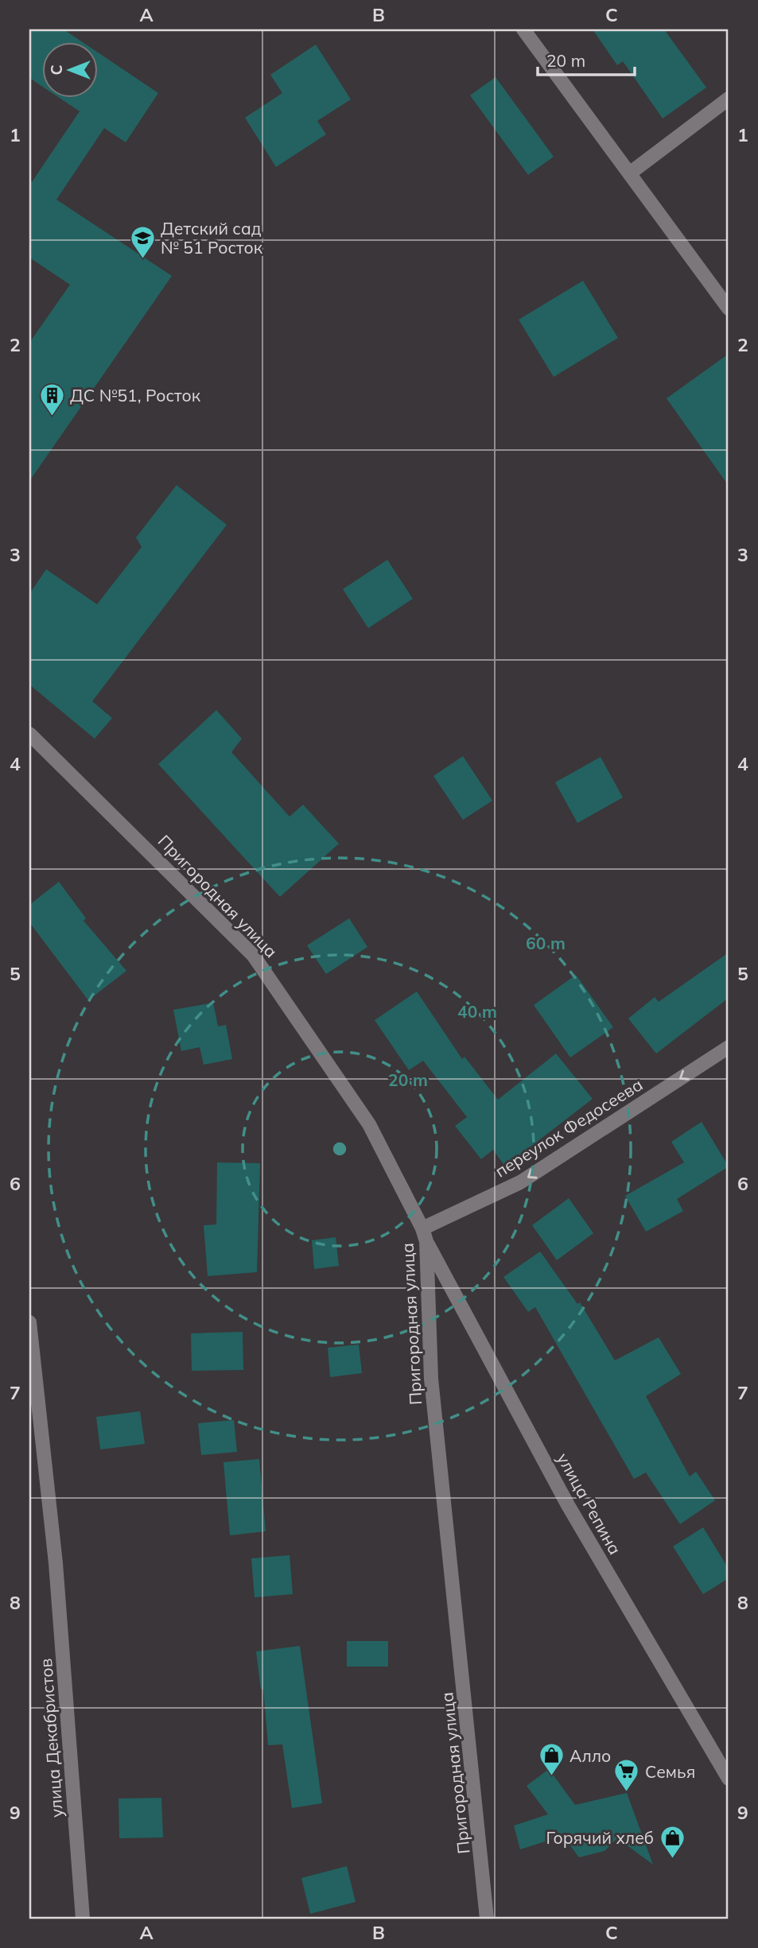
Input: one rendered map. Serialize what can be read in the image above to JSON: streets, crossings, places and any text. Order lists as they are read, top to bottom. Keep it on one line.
{"streets":{"street":["Пригородная улица","переулок Федосеева","улица Репина","улица Декабристов"]},"crossings":[["Пригородная улица","переулок Федосеева"],["Пригородная улица","улица Репина"],["переулок Федосеева","улица Репина"]],"one_way":["переулок Федосеева"],"places":{"school or university":["Детский сад № 51 Росток"],"building":["ДС №51, Росток"],"shop":["Алло","Горячий хлеб"],"supermarket":["Семья"]},"scale_bar":"20 m","north":"left","grid":{"columns":["A","B","C"],"rows":["1","2","3","4","5","6","7","8","9"]},"rings":["60 m","40 m","20 m"]}
